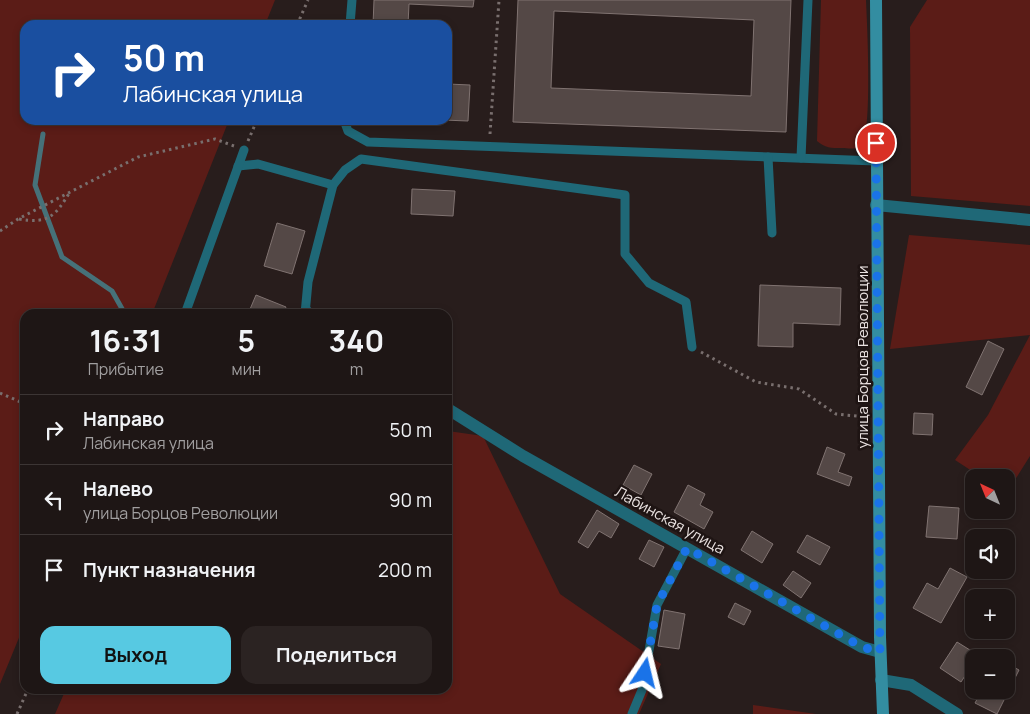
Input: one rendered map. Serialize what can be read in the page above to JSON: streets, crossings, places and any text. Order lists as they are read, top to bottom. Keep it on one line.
{"streets":{"street":["улица Борцов Революции","Лабинская улица"]},"crossings":[["улица Борцов Революции","Лабинская улица"]],"north":"top left","page":{"turn":["50 m","Лабинская улица"],"eta":["16:31","Прибытие","5","мин","340","m"],"list":[{"name":"Направо","note":"Лабинская улица","value":"50 m"},{"name":"Налево","note":"улица Борцов Революции","value":"90 m"},{"name":"Пункт назначения","value":"200 m"}],"map_buttons":["+","−"],"buttons":["Выход","Поделиться"]}}
